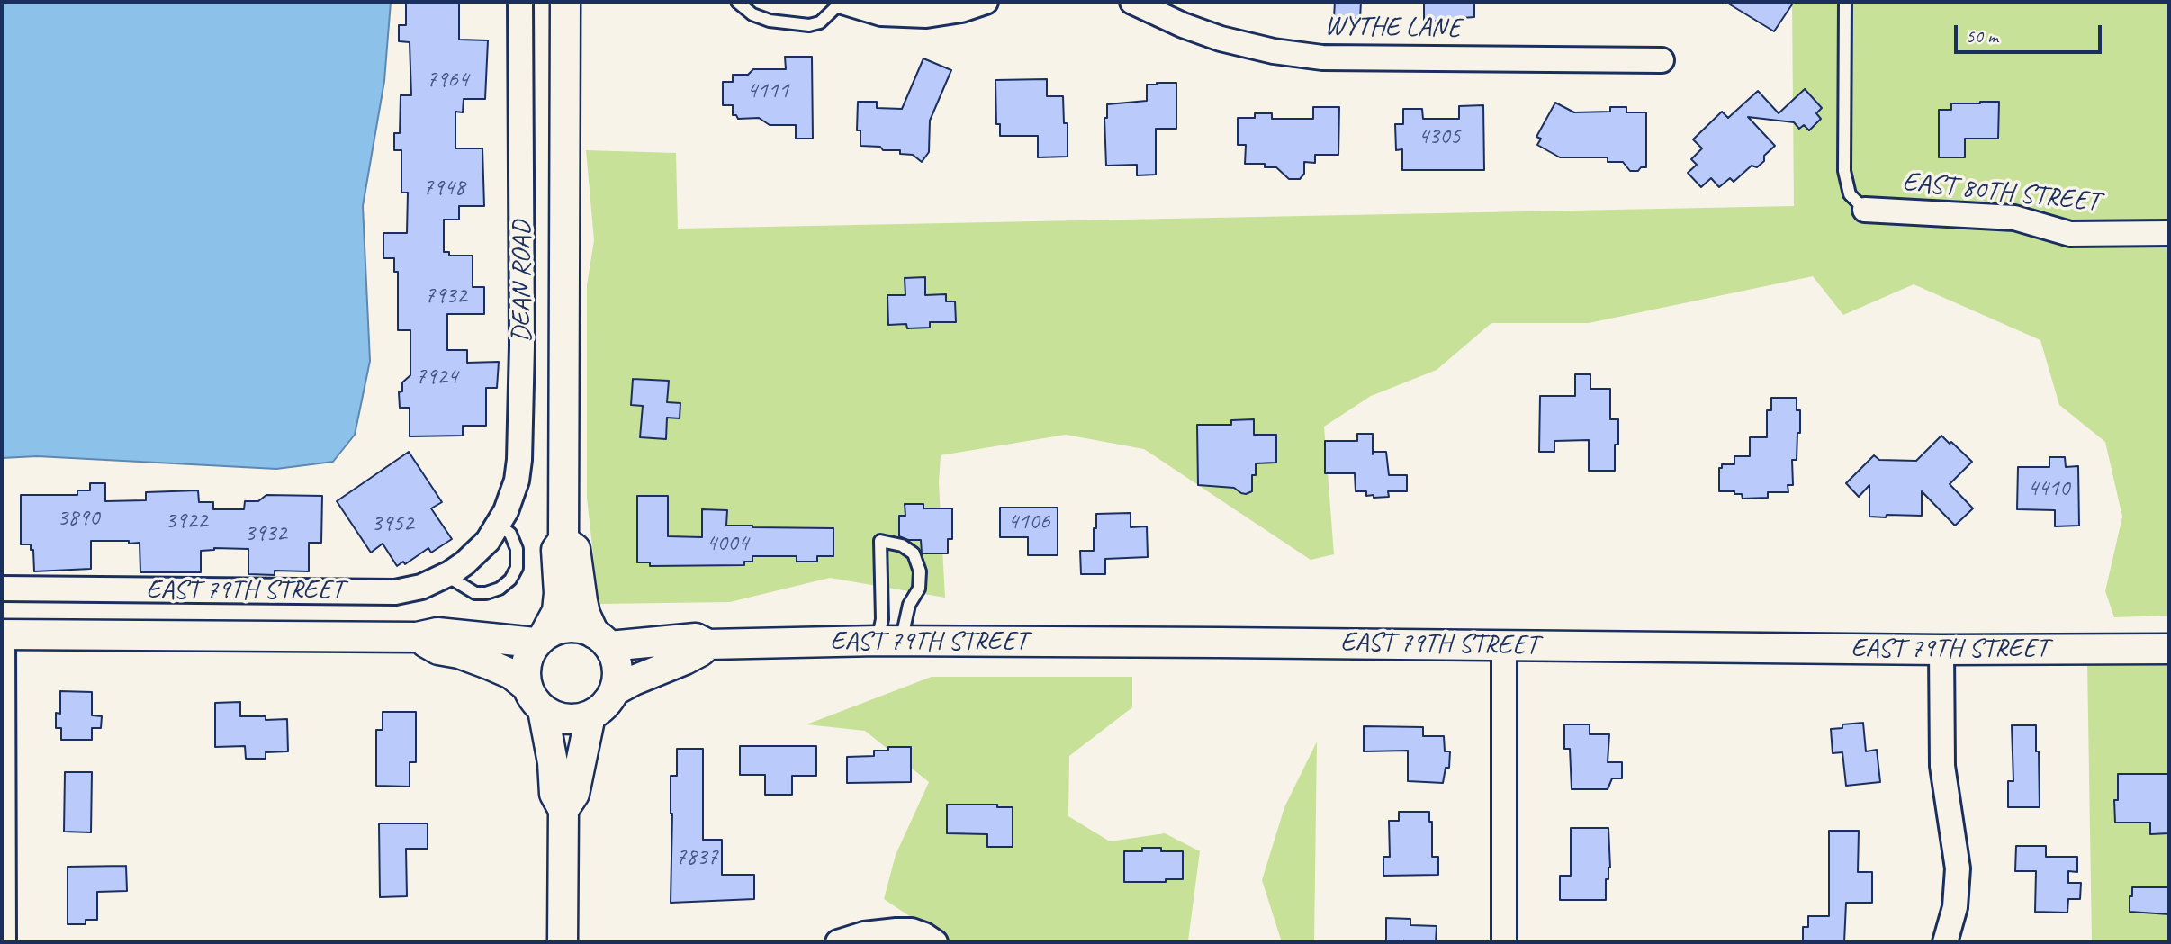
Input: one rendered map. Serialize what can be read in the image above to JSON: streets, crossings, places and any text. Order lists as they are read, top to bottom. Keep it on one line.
{"streets":{"street":["WYTHE LANE","EAST 80TH STREET","DEAN ROAD","EAST 79TH STREET"]},"crossings":[["DEAN ROAD","EAST 79TH STREET"]],"house_numbers":["7964","4111","4305","7948","7932","7924","4410","3890","3922","4106","3952","3932","4004","7837"],"scale_bar":"50 m"}
